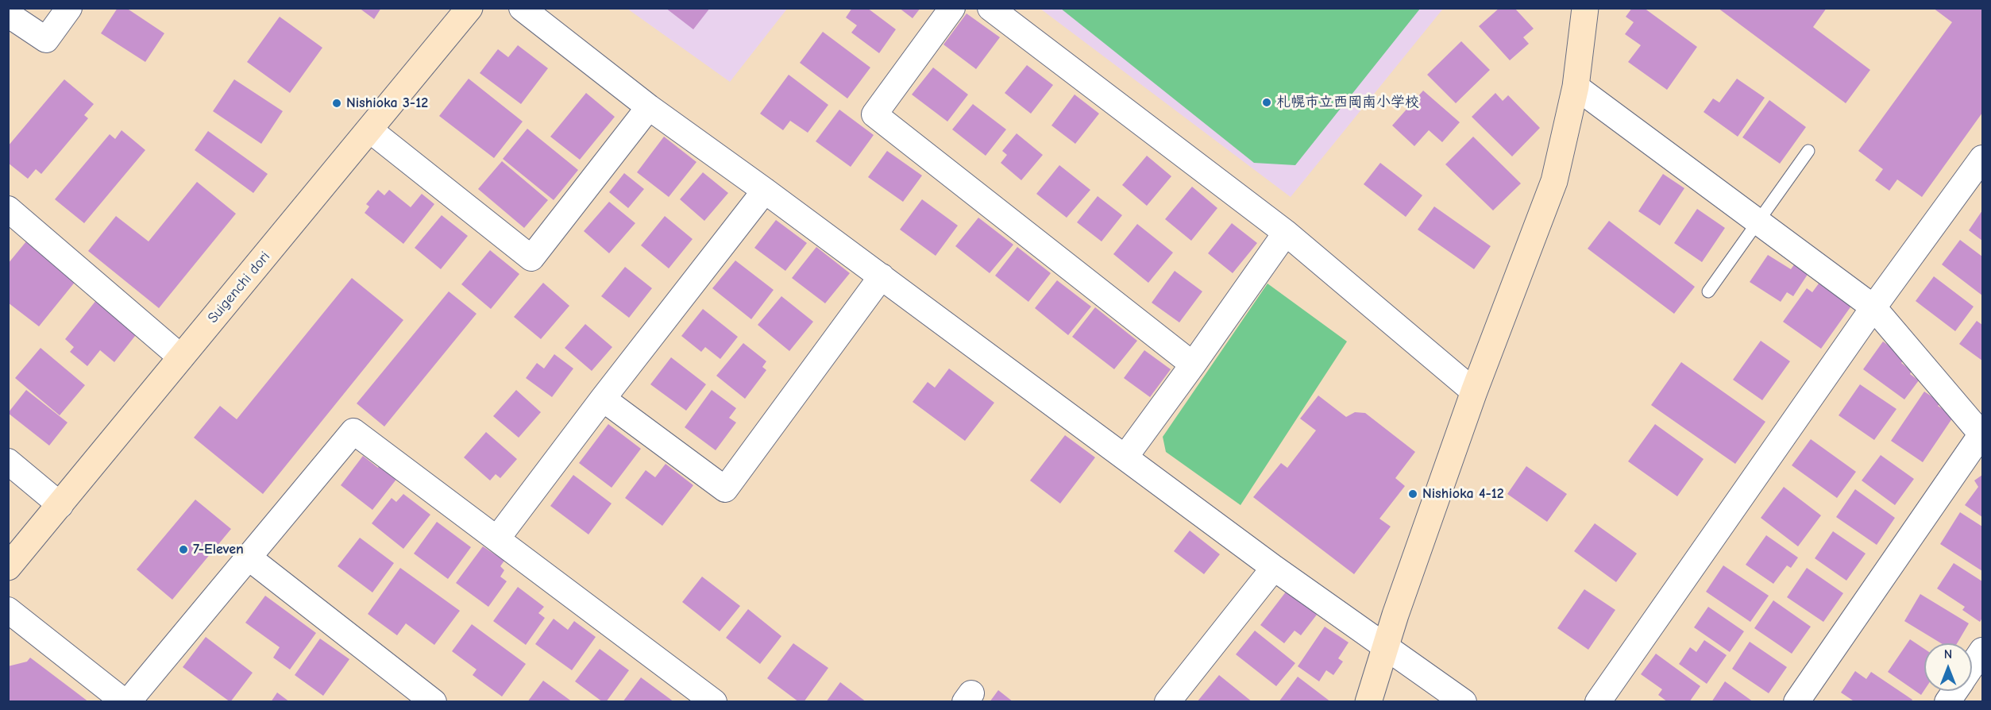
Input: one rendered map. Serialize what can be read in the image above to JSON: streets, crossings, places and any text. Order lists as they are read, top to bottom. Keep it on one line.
{"streets":{"street":["Suigenchi dori"]},"places":["札幌市立西岡南小学校","Nishioka 3-12","Nishioka 4-12","7-Eleven"],"north":"top"}
